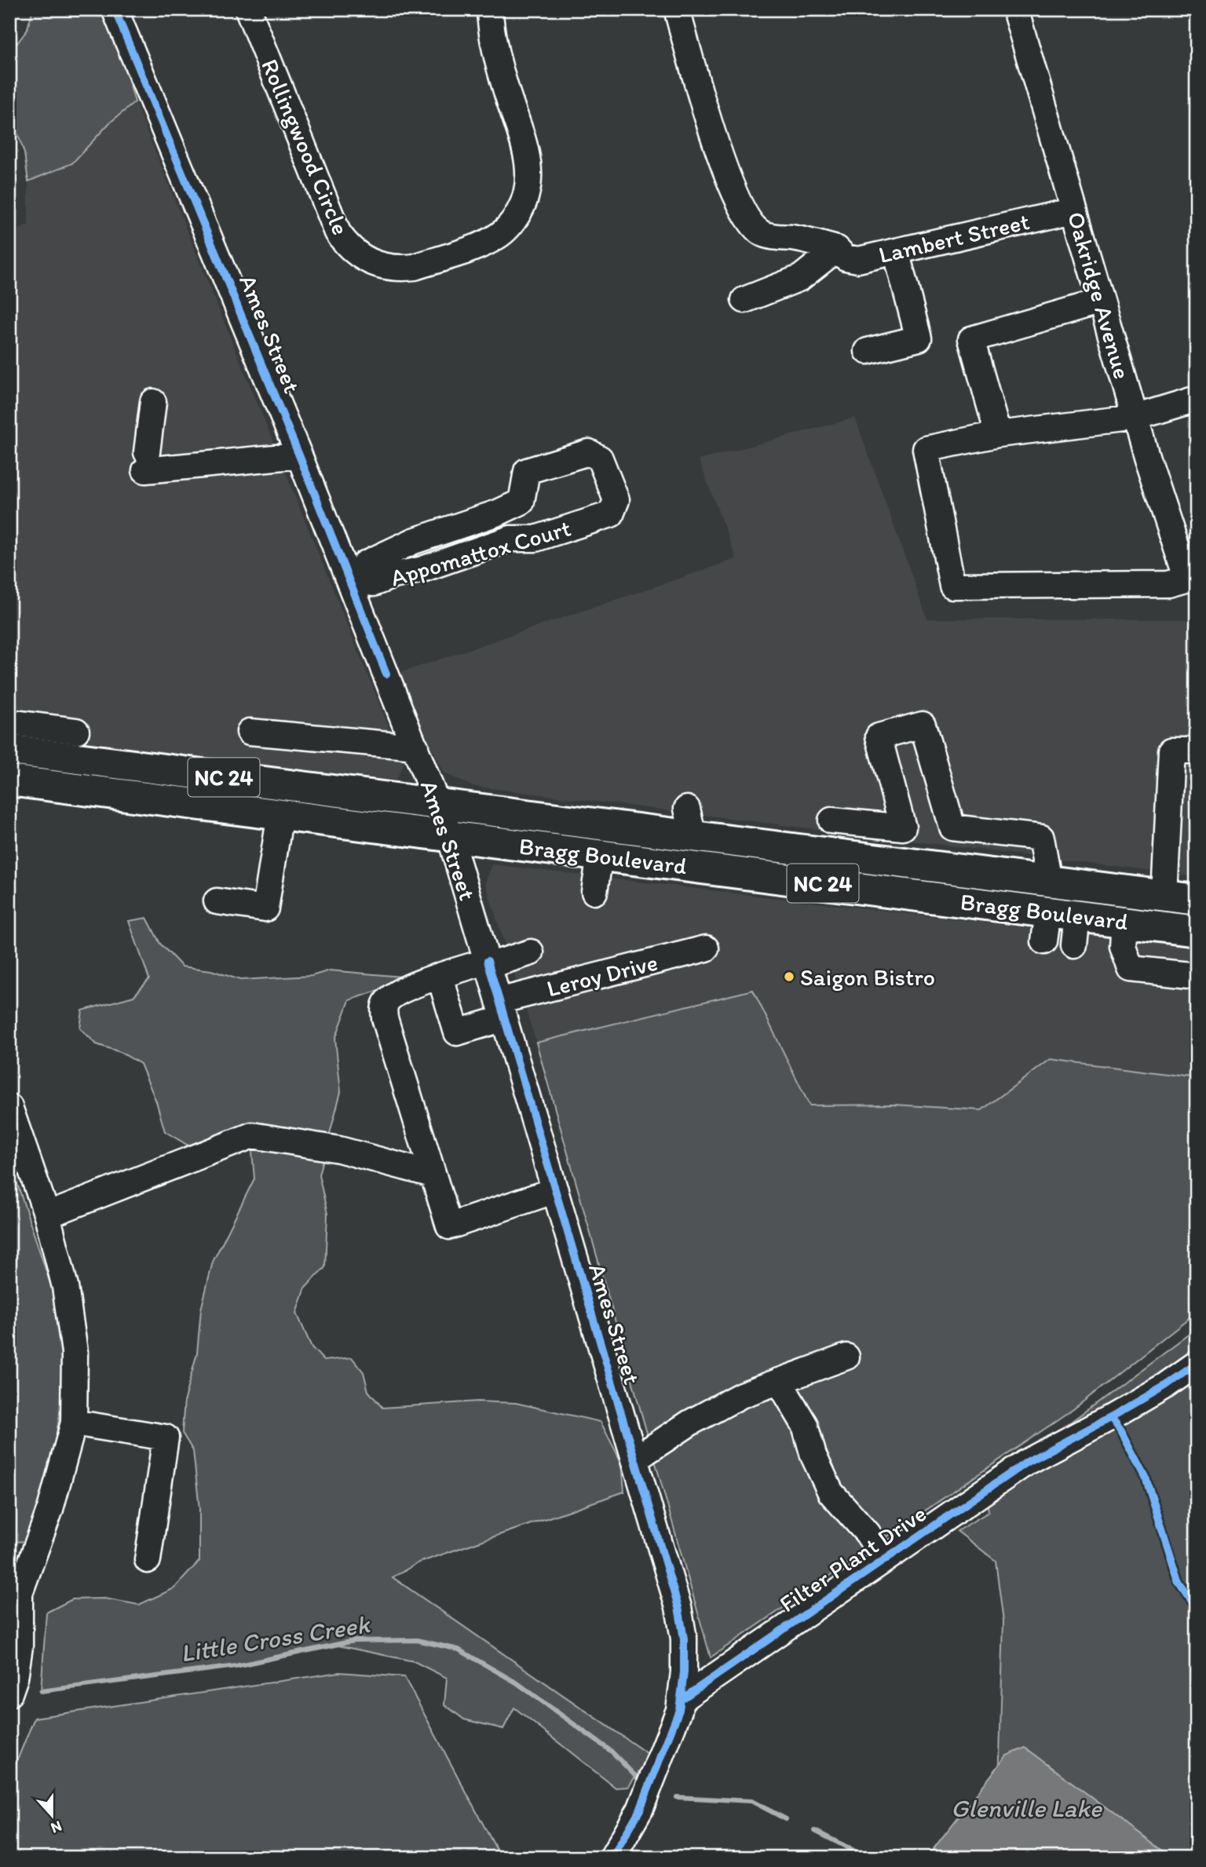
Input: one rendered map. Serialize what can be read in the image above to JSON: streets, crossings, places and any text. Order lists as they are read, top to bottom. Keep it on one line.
{"streets":{"main road":["NC 24","Bragg Boulevard"],"street":["Rollingwood Circle","Lambert Street","Oakridge Avenue","Ames Street","Appomattox Court","Leroy Drive","Filter Plant Drive"]},"crossings":[["Lambert Street","Oakridge Avenue"],["Ames Street","Appomattox Court"],["Ames Street","Bragg Boulevard"],["Ames Street","Leroy Drive"],["Ames Street","Filter Plant Drive"]],"water":["Little Cross Creek","Glenville Lake"],"places":["Saigon Bistro"],"north":"bottom"}
